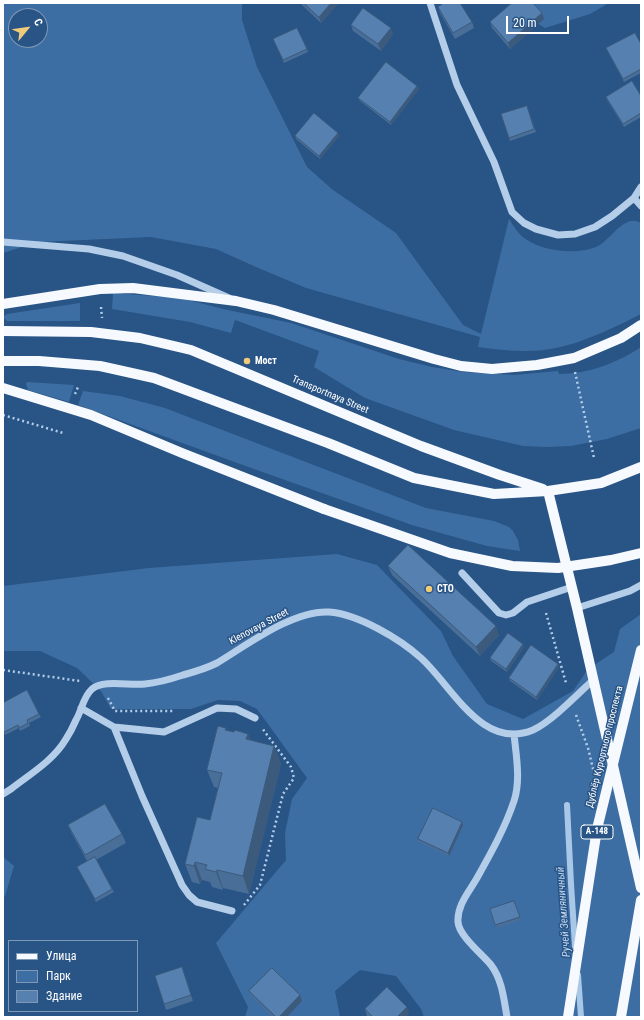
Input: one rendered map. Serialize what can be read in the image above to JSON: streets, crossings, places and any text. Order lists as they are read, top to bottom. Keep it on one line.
{"streets":{"main road":["Transportnaya Street","Дублёр Курортного проспекта","А-148"],"street":["Klenovaya Street"]},"water":["Ручей Земляничный"],"places":["Мост","СТО"],"legend":["Улица","Парк","Здание"],"scale_bar":"20 m","north":"top right"}
